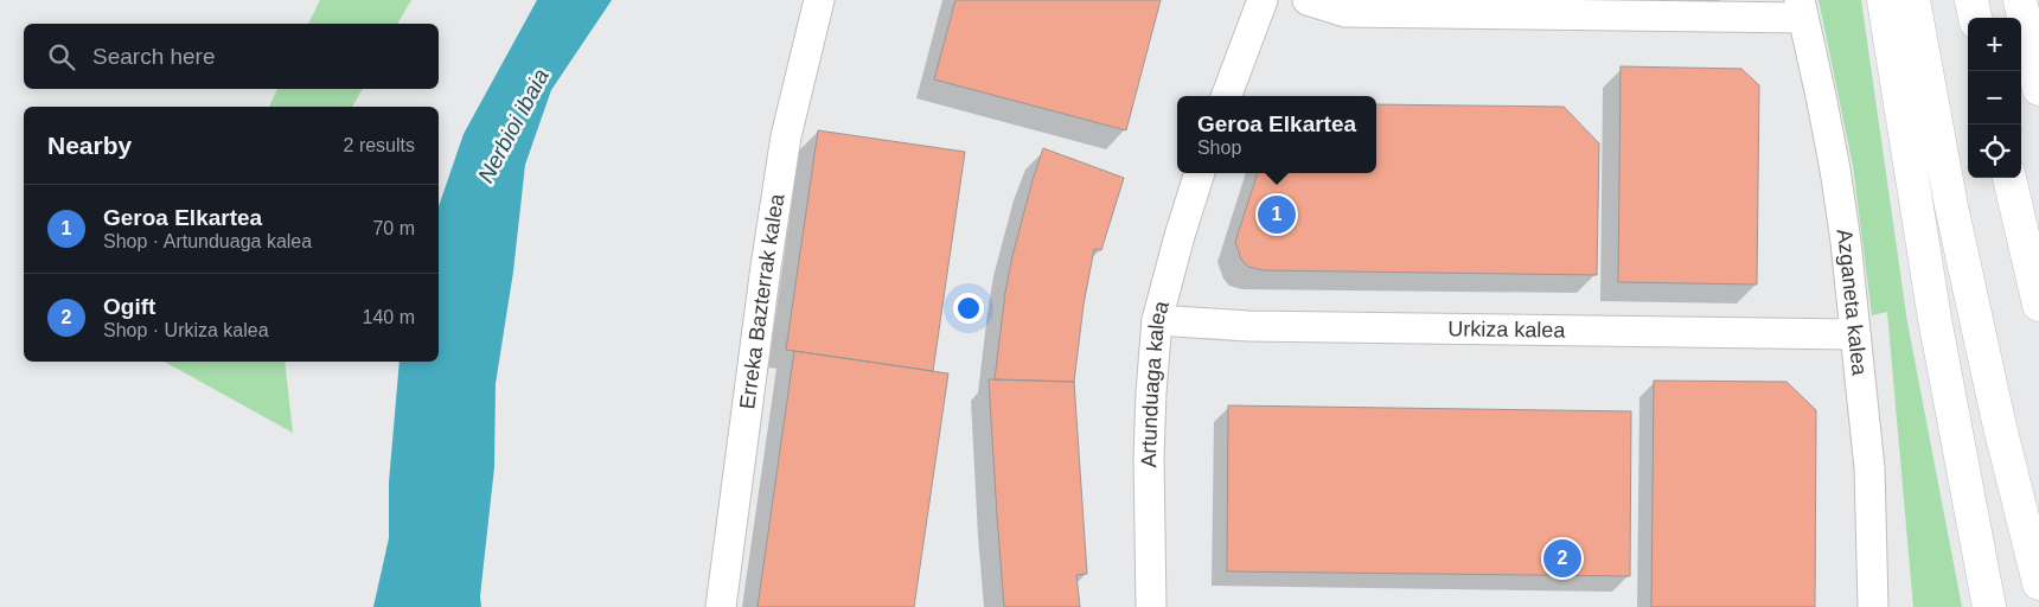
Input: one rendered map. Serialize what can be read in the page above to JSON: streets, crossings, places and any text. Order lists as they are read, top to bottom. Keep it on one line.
{"streets":{"street":["Azganeta kalea","Erreka Bazterrak kalea","Urkiza kalea","Artunduaga kalea"]},"crossings":[["Azganeta kalea","Urkiza kalea"],["Urkiza kalea","Artunduaga kalea"]],"water":["Nerbioi ibaia"],"page":{"map_buttons":["+","−"],"search":"Search here","popup":["Geroa Elkartea","Shop"],"heading":["Nearby","2 results"],"list":[{"mark":"1","name":"Geroa Elkartea","note":"Shop · Artunduaga kalea","value":"70 m"},{"mark":"2","name":"Ogift","note":"Shop · Urkiza kalea","value":"140 m"}],"pins":["1","2"]}}
